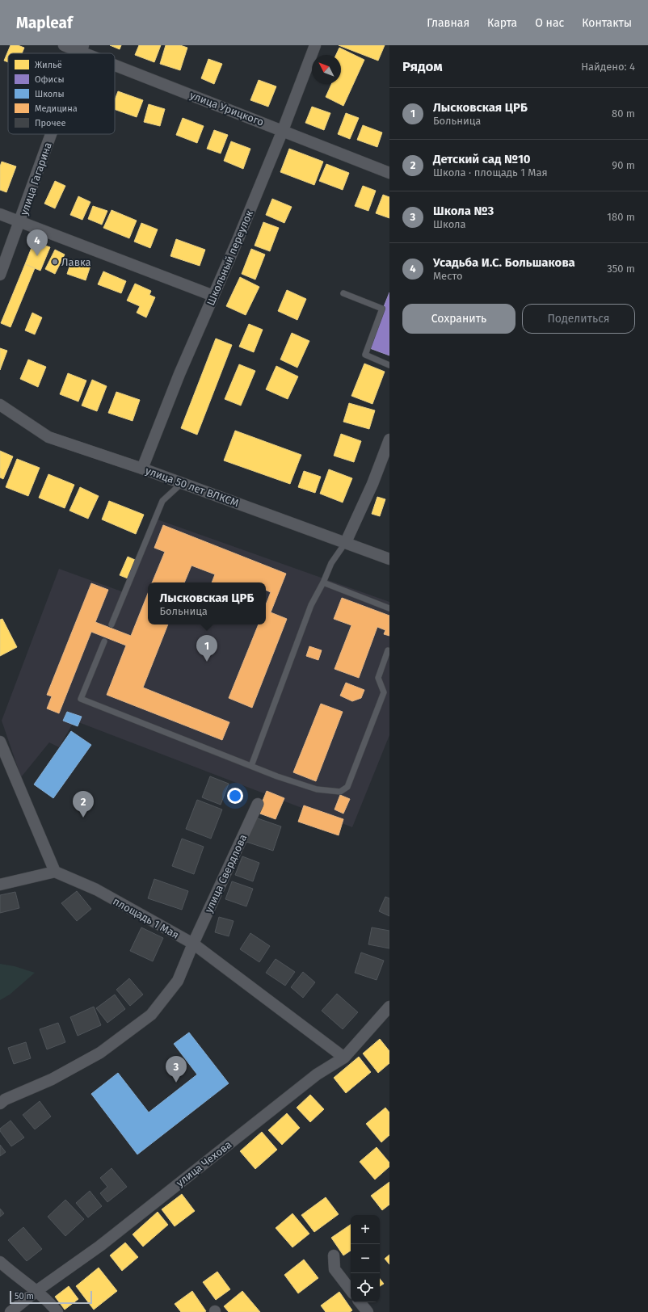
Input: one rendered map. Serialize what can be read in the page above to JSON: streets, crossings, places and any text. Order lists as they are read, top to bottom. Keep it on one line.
{"streets":{"street":["улица Урицкого","улица Гагарина","Школьный переулок","улица 50 лет ВЛКСМ","улица Свердлова","площадь 1 Мая","улица Чехова"]},"crossings":[["улица Урицкого","Школьный переулок"],["Школьный переулок","улица 50 лет ВЛКСМ"],["улица Свердлова","площадь 1 Мая"],["площадь 1 Мая","улица Чехова"]],"places":["Лавка"],"legend":["Жильё","Офисы","Школы","Медицина","Прочее"],"scale_bar":"50 m","north":"top left","page":{"header":"Mapleaf","nav":["Главная","Карта","О нас","Контакты"],"heading":["Рядом","Найдено: 4"],"list":[{"mark":"1","name":"Лысковская ЦРБ","note":"Больница","value":"80 m"},{"mark":"2","name":"Детский сад №10","note":"Школа · площадь 1 Мая","value":"90 m"},{"mark":"3","name":"Школа №3","note":"Школа","value":"180 m"},{"mark":"4","name":"Усадьба И.С. Большакова","note":"Место","value":"350 m"}],"pins":["4","1","2","3"],"buttons":["Сохранить","Поделиться"],"popup":["Лысковская ЦРБ","Больница"],"map_buttons":["+","−"],"scale":"50 m"}}
